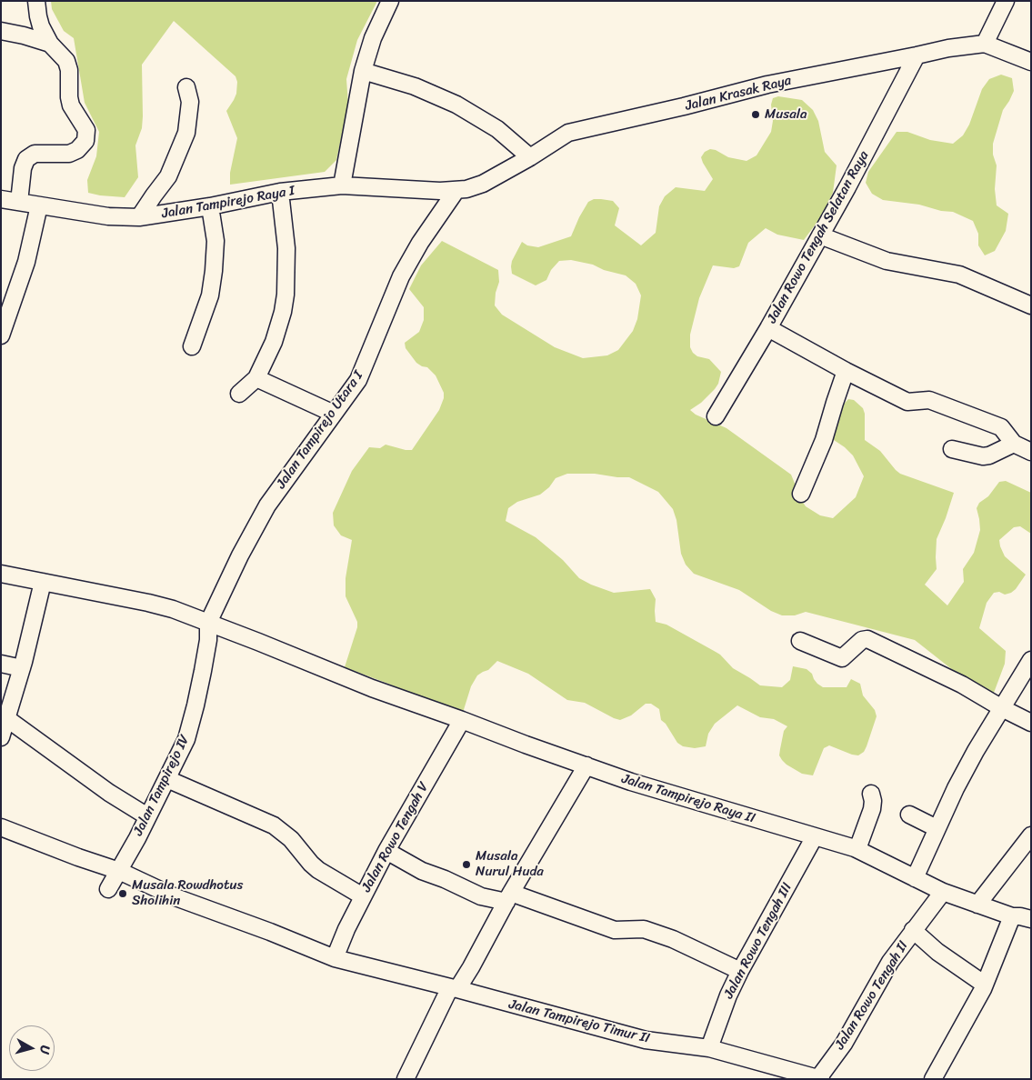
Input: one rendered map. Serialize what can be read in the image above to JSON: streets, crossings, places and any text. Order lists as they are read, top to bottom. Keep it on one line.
{"streets":{"street":["Jalan Krasak Raya","Jalan Tampirejo Raya I","Jalan Rowo Tengah Selatan Raya","Jalan Tampirejo Utara I","Jalan Tampirejo IV","Jalan Tampirejo Raya II","Jalan Rowo Tengah V","Jalan Rowo Tengah III","Jalan Rowo Tengah II","Jalan Tampirejo Timur II"]},"crossings":[["Jalan Krasak Raya","Jalan Tampirejo Raya I"],["Jalan Krasak Raya","Jalan Rowo Tengah Selatan Raya"],["Jalan Krasak Raya","Jalan Tampirejo Utara I"],["Jalan Tampirejo Raya I","Jalan Tampirejo Utara I"],["Jalan Tampirejo Utara I","Jalan Tampirejo IV"],["Jalan Tampirejo Utara I","Jalan Tampirejo Raya II"],["Jalan Tampirejo IV","Jalan Tampirejo Raya II"],["Jalan Tampirejo IV","Jalan Tampirejo Timur II"],["Jalan Tampirejo Raya II","Jalan Rowo Tengah V"],["Jalan Tampirejo Raya II","Jalan Rowo Tengah III"],["Jalan Tampirejo Raya II","Jalan Rowo Tengah II"],["Jalan Rowo Tengah V","Jalan Tampirejo Timur II"],["Jalan Rowo Tengah III","Jalan Tampirejo Timur II"],["Jalan Rowo Tengah II","Jalan Tampirejo Timur II"]],"places":["Musala","Musala Nurul Huda","Musala Rowdhotus Sholihin"],"north":"right"}
